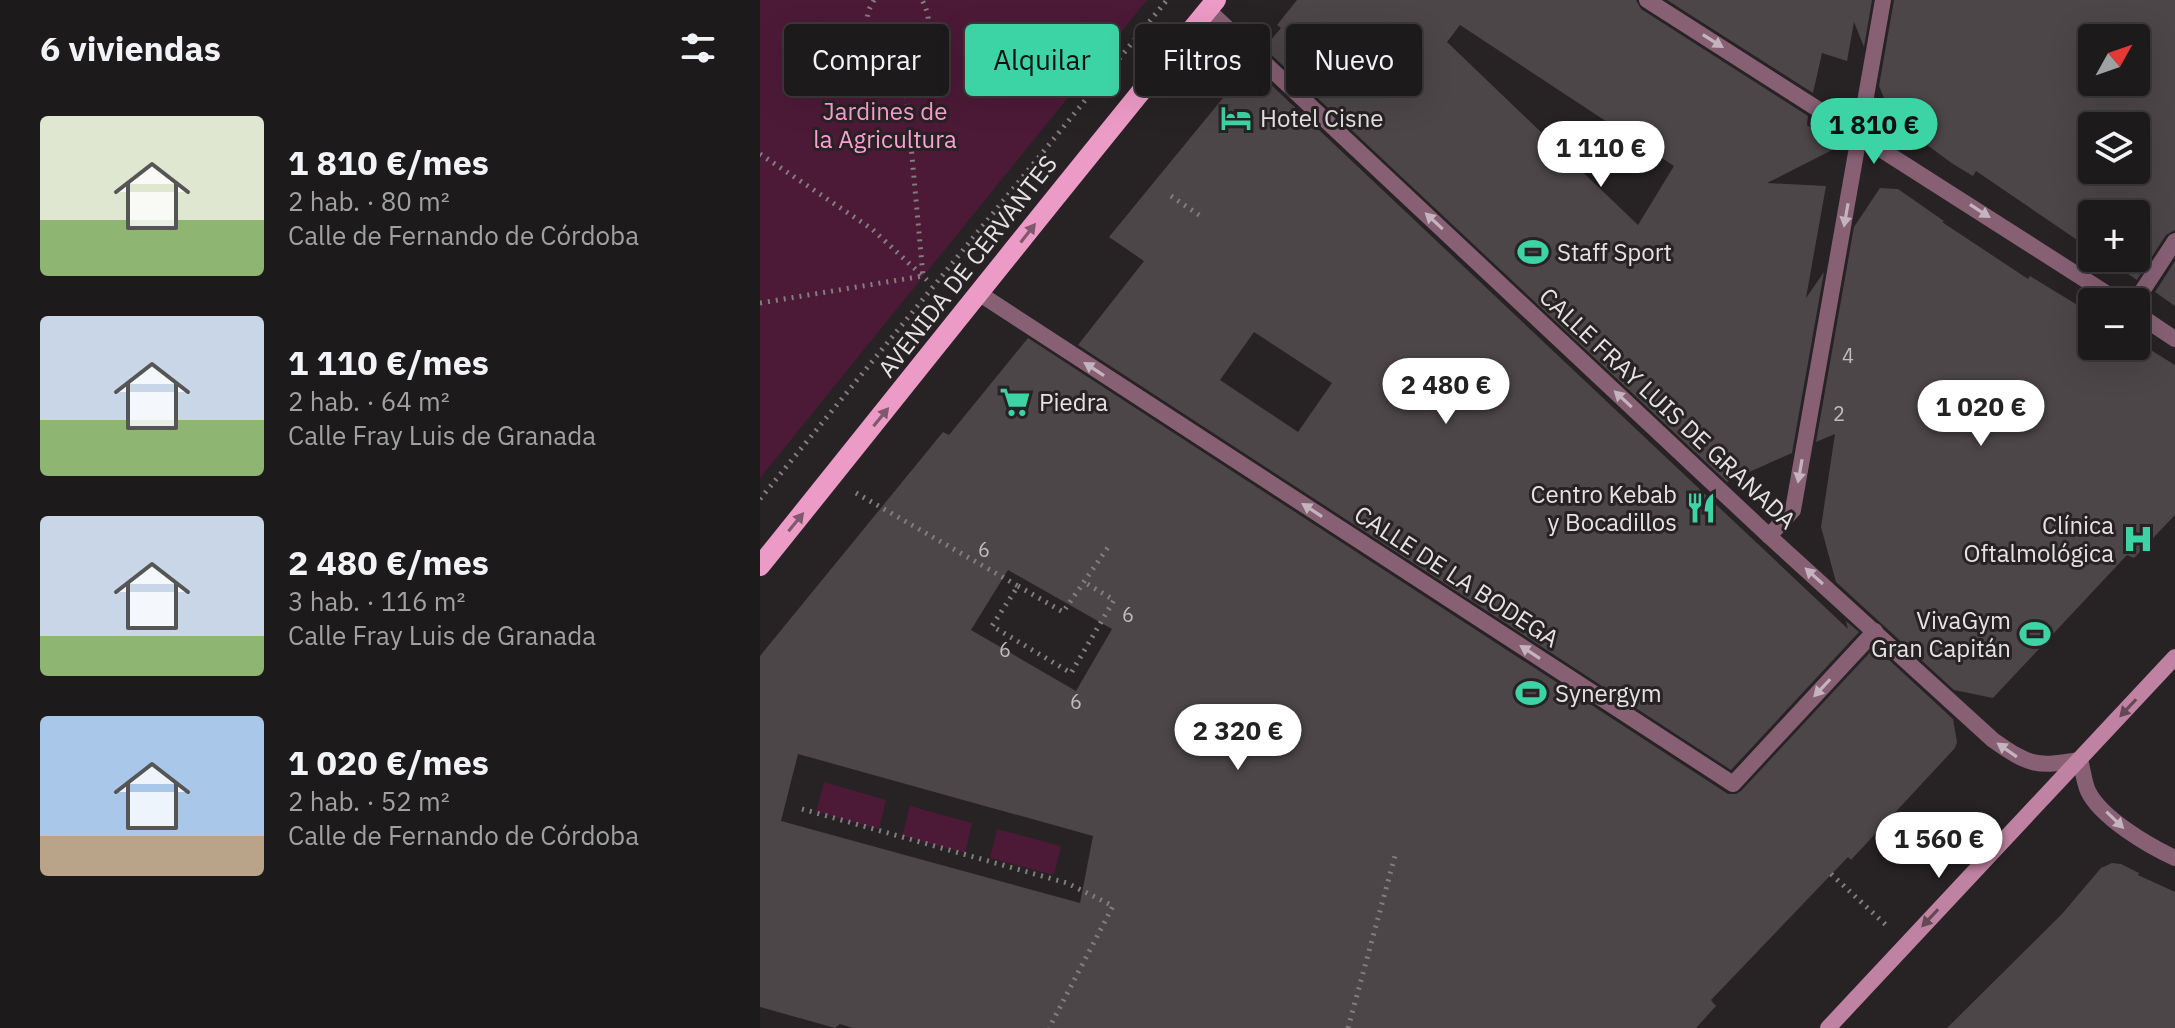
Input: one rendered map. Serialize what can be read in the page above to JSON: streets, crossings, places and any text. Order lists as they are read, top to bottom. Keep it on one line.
{"streets":{"main road":["AVENIDA DE CERVANTES"],"street":["CALLE FRAY LUIS DE GRANADA","CALLE DE LA BODEGA"]},"crossings":[["AVENIDA DE CERVANTES","CALLE FRAY LUIS DE GRANADA"],["AVENIDA DE CERVANTES","CALLE DE LA BODEGA"],["CALLE FRAY LUIS DE GRANADA","CALLE DE LA BODEGA"]],"one_way":["AVENIDA DE CERVANTES","CALLE FRAY LUIS DE GRANADA","CALLE DE LA BODEGA"],"parks":["Jardines de la Agricultura"],"places":{"hotel":["Hotel Cisne"],"sports":["Staff Sport","VivaGym Gran Capitán","Synergym"],"supermarket":["Piedra"],"restaurant":["Centro Kebab y Bocadillos"],"hospital":["Clínica Oftalmológica"]},"house_numbers":["4","2","6","6","6","6"],"north":"top right","page":{"heading":"6 viviendas","map_buttons":["+","−"],"chip":["Comprar","Alquilar","Filtros","Nuevo"],"list":[{"name":"1 810 €/mes","note":"2 hab. · 80 m² · Calle de Fernando de Córdoba"},{"name":"1 110 €/mes","note":"2 hab. · 64 m² · Calle Fray Luis de Granada"},{"name":"2 480 €/mes","note":"3 hab. · 116 m² · Calle Fray Luis de Granada"},{"name":"1 020 €/mes","note":"2 hab. · 52 m² · Calle de Fernando de Córdoba"}],"price":["1 810 €","1 110 €","2 480 €","1 020 €","2 320 €","1 560 €"]}}
